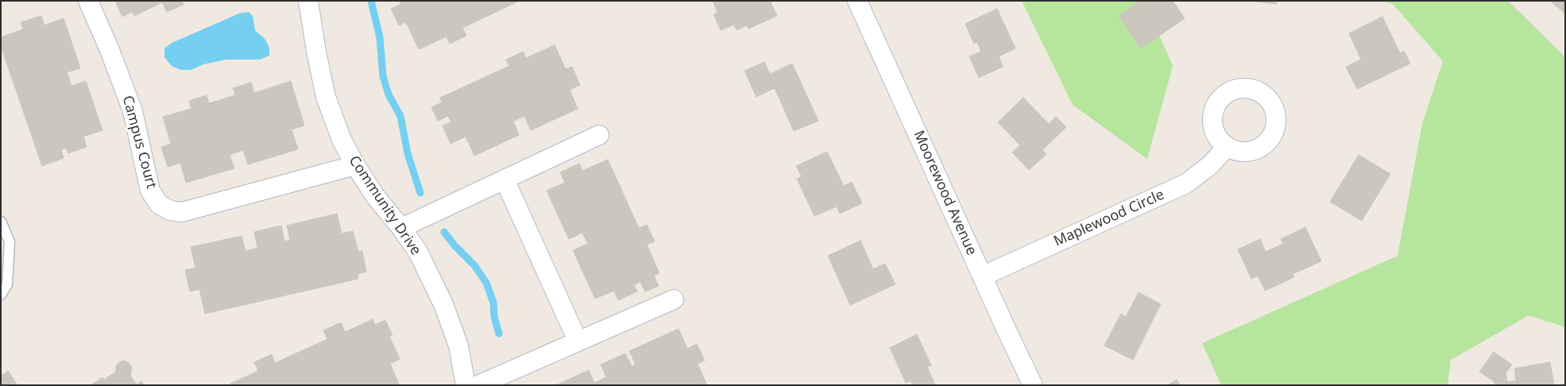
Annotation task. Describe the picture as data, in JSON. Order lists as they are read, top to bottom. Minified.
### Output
{"streets":{"street":["Campus Court","Moorewood Avenue","Community Drive","Maplewood Circle"]},"crossings":[["Campus Court","Community Drive"],["Moorewood Avenue","Maplewood Circle"]]}
